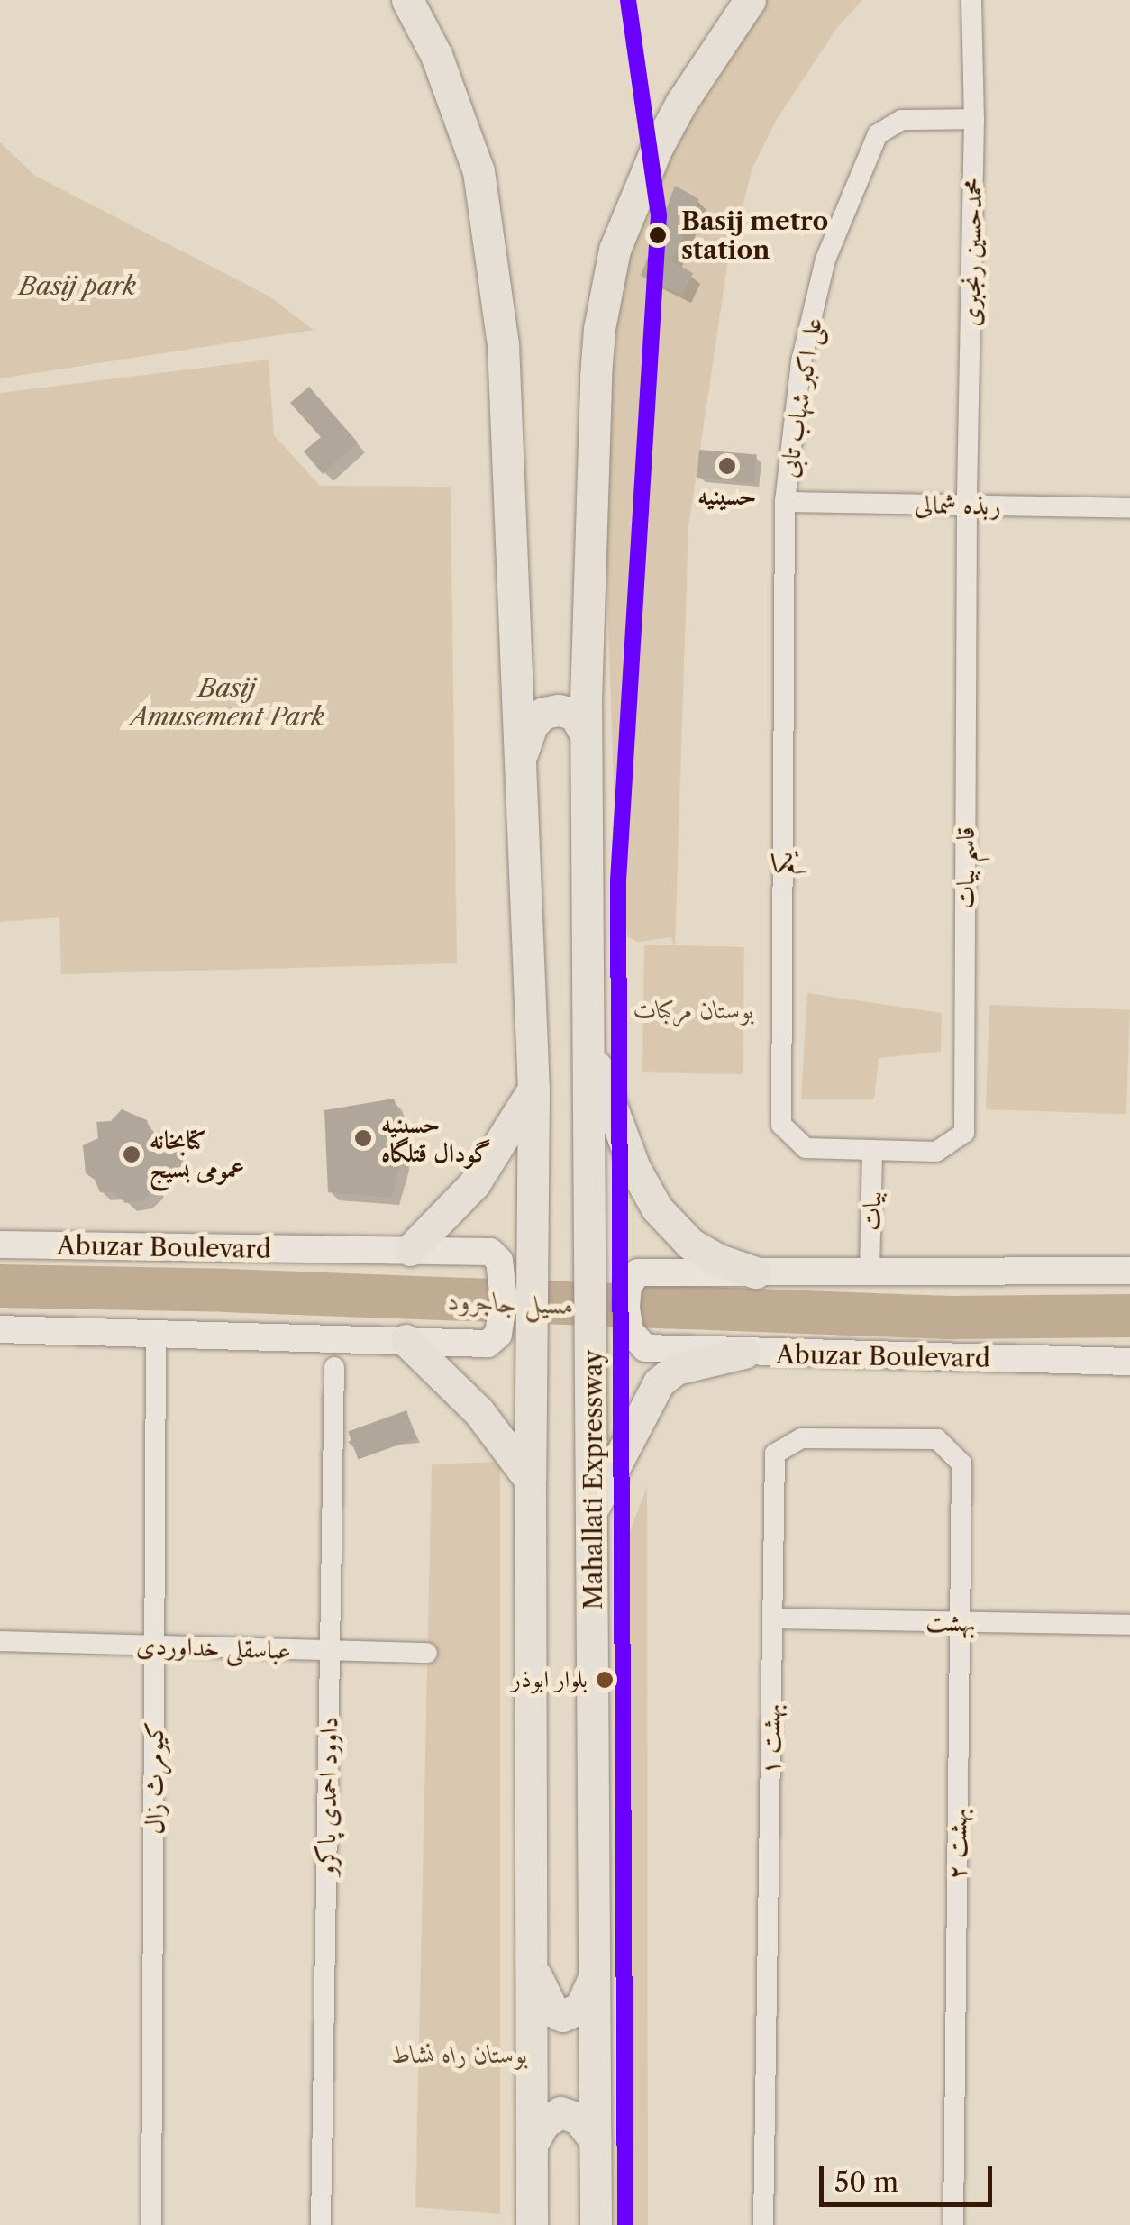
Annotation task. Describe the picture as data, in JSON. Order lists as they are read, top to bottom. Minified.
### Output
{"streets":{"highway":["Mahallati Expressway"],"main road":["Abuzar Boulevard"],"street":["محمدحسین رنجبری","علی اکبر شهاب تابی","ربذه شمالی","یکم","قاسم بیات","بیات","بهشت","عباسقلی خداوردی","بهشت ۱","کیومرث زال","داوود احمدی پاکرو","بهشت ۲"]},"crossings":[["محمدحسین رنجبری","علی اکبر شهاب تابی"],["محمدحسین رنجبری","ربذه شمالی"],["محمدحسین رنجبری","قاسم بیات"],["علی اکبر شهاب تابی","ربذه شمالی"],["علی اکبر شهاب تابی","یکم"],["ربذه شمالی","یکم"],["ربذه شمالی","قاسم بیات"],["یکم","قاسم بیات"],["یکم","بیات"],["قاسم بیات","بیات"],["بهشت","بهشت ۱"],["بهشت","بهشت ۲"],["عباسقلی خداوردی","کیومرث زال"],["عباسقلی خداوردی","داوود احمدی پاکرو"],["بهشت ۱","بهشت ۲"]],"water":["مسیل جاجرود"],"parks":["Basij park","Basij Amusement Park","بوستان مرکبات","بوستان راه نشاط"],"places":["Basij metro station","حسینیه","حسینیه گودال قتلگاه","کتابخانه عمومی بسیج","بلوار ابوذر"],"scale_bar":"50 m"}
